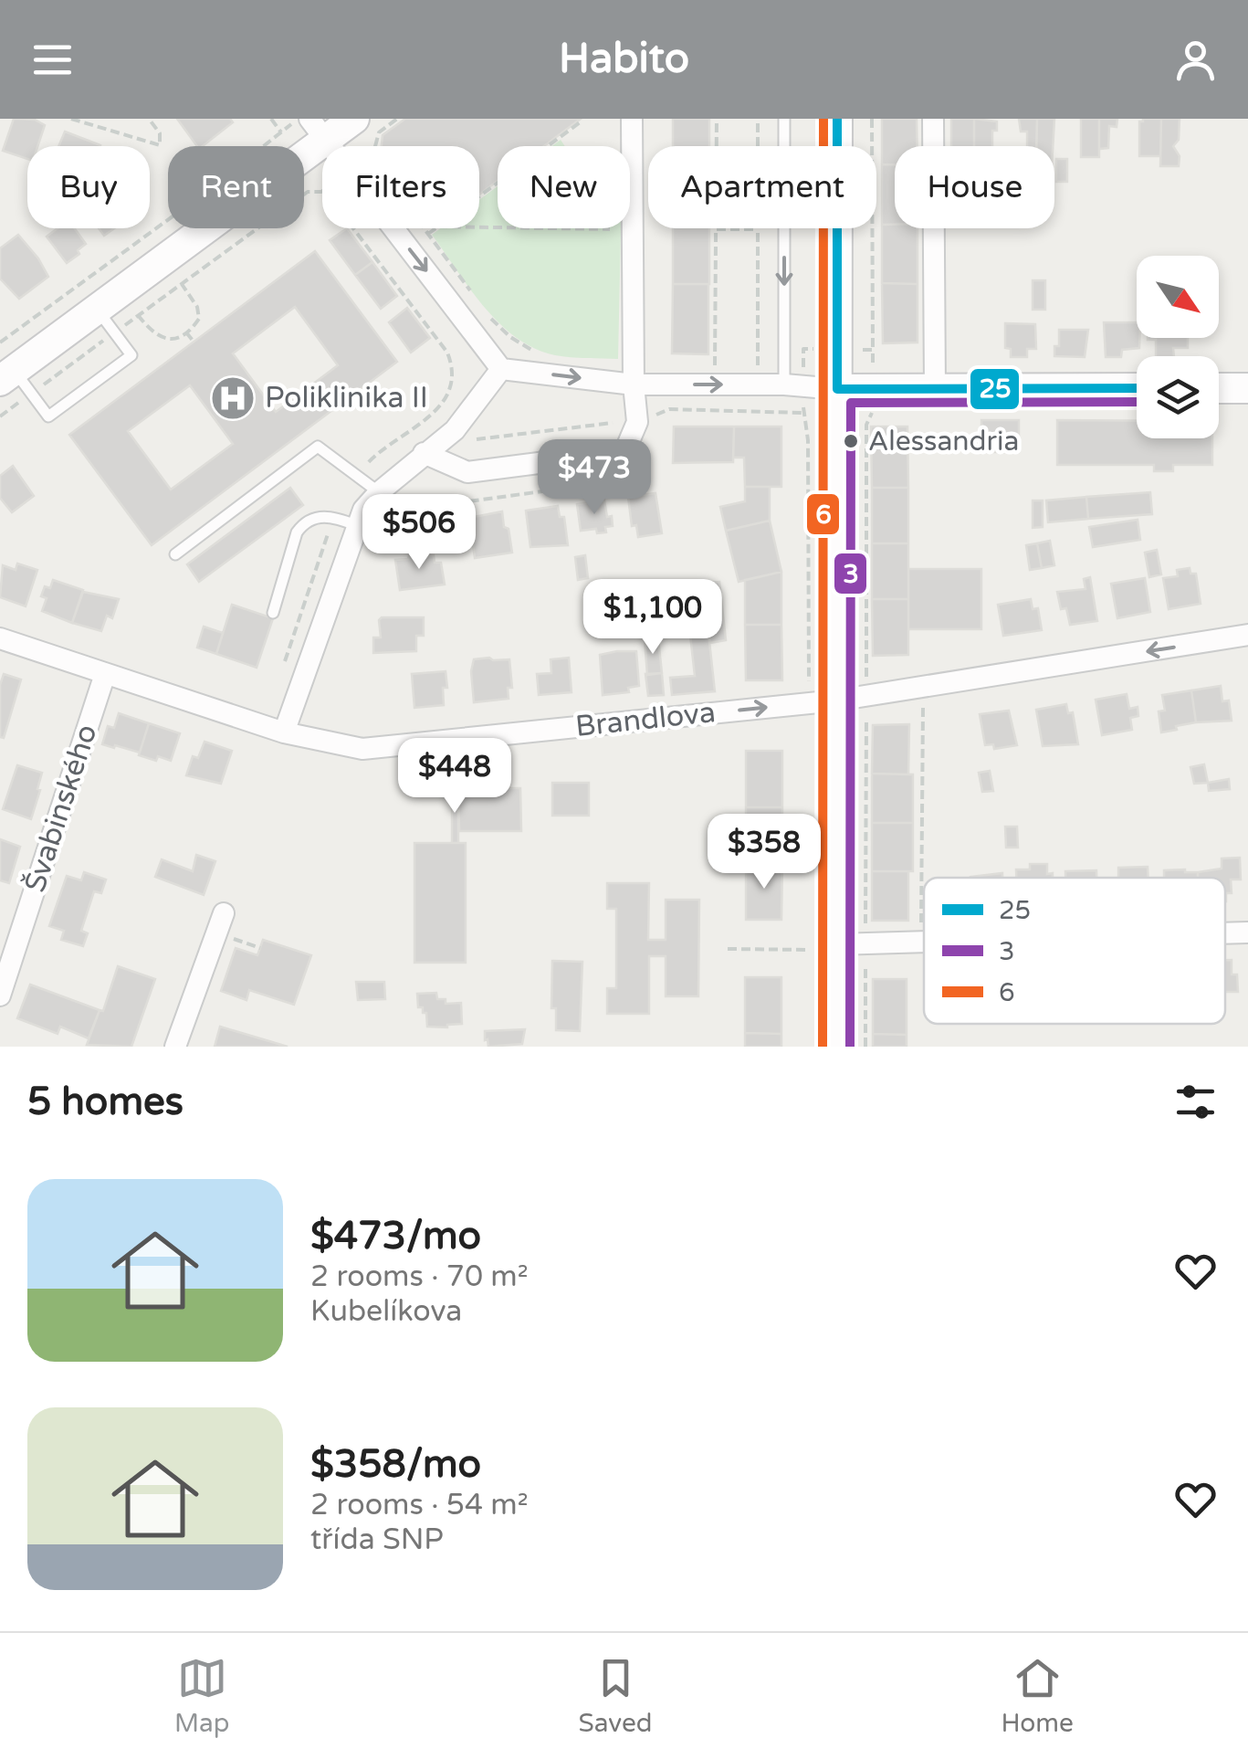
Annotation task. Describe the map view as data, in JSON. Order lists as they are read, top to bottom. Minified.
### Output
{"streets":{"street":["Brandlova","Švabinského"]},"crossings":[["Brandlova","Švabinského"]],"places":{"hospital":["Poliklinika II"],"other":["Alessandria"]},"lines":["transit line 25","transit line 6","transit line 3"],"legend":["25","3","6"],"north":"bottom right","page":{"header":"Habito","chip":["Buy","Rent","Filters","New","Apartment","House"],"price":["$473","$506","$1,100","$448","$358"],"heading":"5 homes","list":[{"name":"$473/mo","note":"2 rooms · 70 m² · Kubelíkova"},{"name":"$358/mo","note":"2 rooms · 54 m² · třída SNP"}],"tabs":["Map","Saved","Home"]}}
